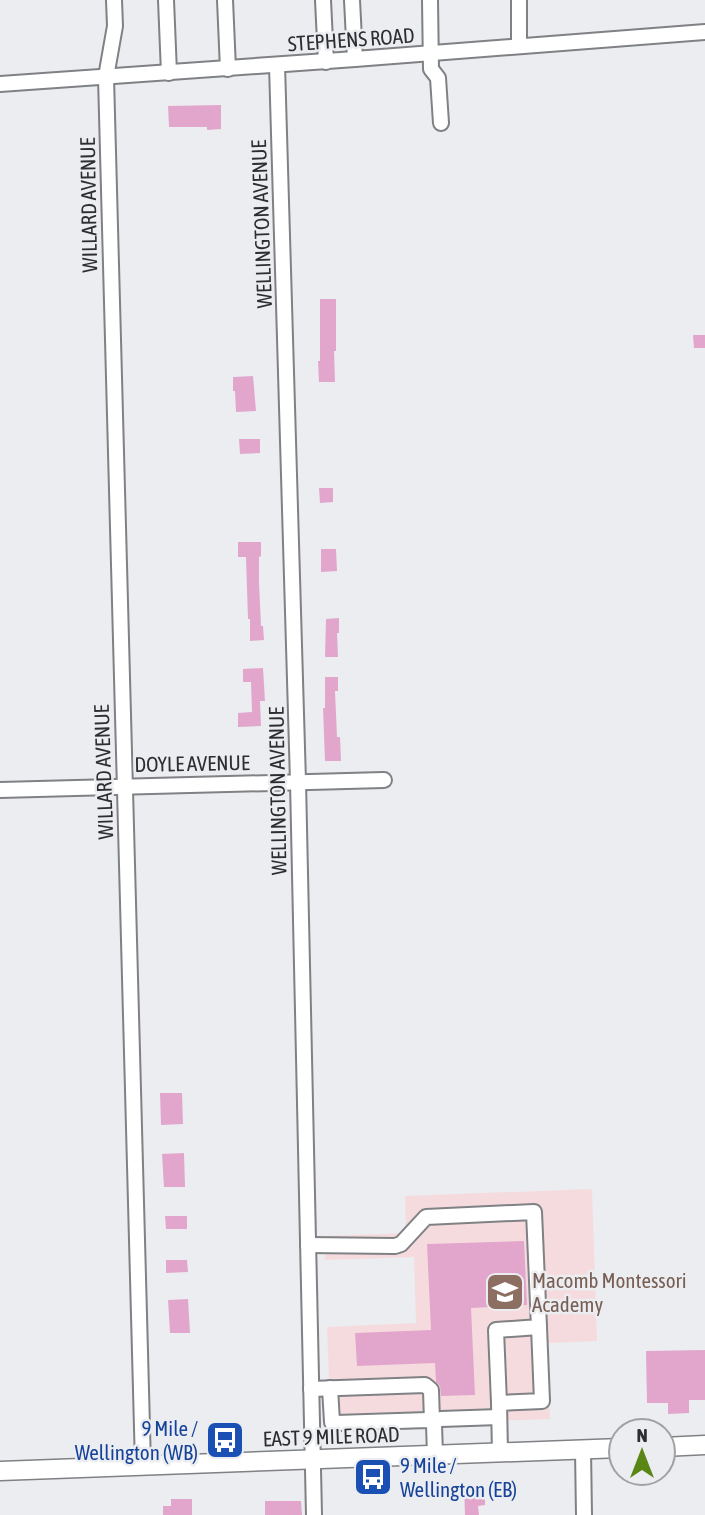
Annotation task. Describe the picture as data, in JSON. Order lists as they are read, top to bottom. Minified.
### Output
{"streets":{"main road":["EAST 9 MILE ROAD"],"street":["STEPHENS ROAD","WILLARD AVENUE","WELLINGTON AVENUE","DOYLE AVENUE"]},"crossings":[["STEPHENS ROAD","WILLARD AVENUE"],["STEPHENS ROAD","WELLINGTON AVENUE"],["WILLARD AVENUE","DOYLE AVENUE"],["WILLARD AVENUE","EAST 9 MILE ROAD"],["WELLINGTON AVENUE","DOYLE AVENUE"],["WELLINGTON AVENUE","EAST 9 MILE ROAD"]],"places":{"school or university":["Macomb Montessori Academy"],"bus stop":["9 Mile / Wellington (WB)","9 Mile / Wellington (EB)"]},"north":"top"}
